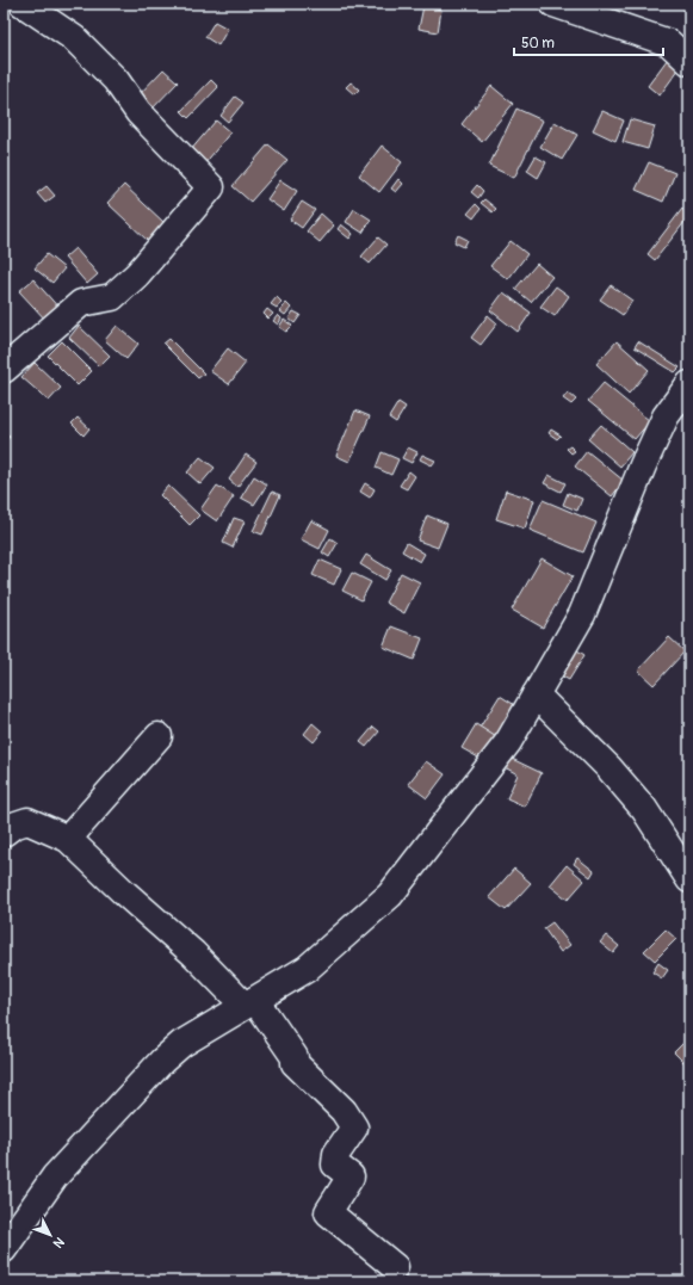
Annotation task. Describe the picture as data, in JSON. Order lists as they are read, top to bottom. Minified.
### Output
{"scale_bar":"50 m","north":"bottom right"}
